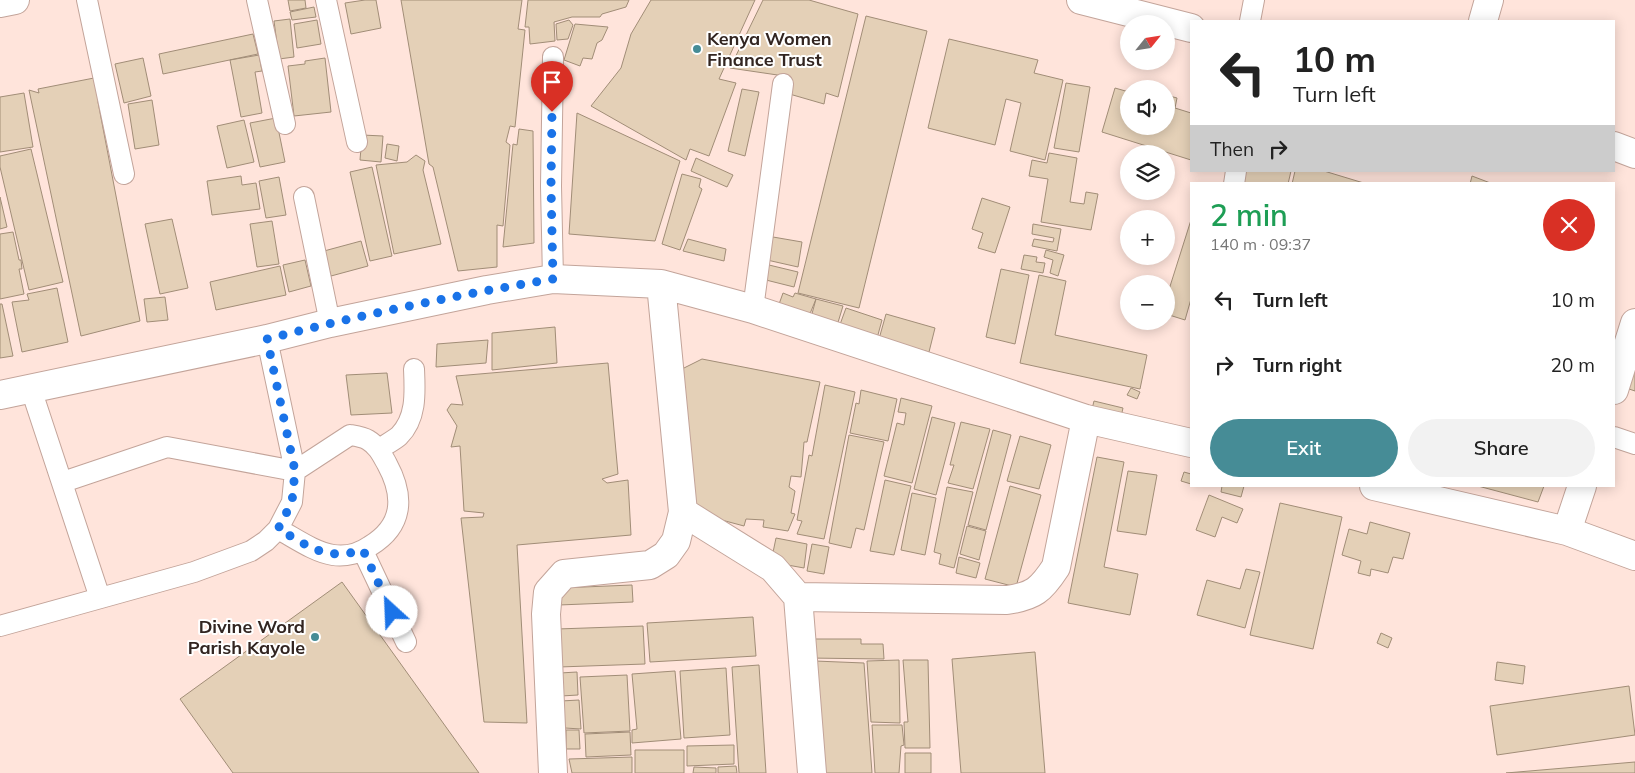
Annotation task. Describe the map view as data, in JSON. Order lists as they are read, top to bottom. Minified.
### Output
{"places":["Kenya Women Finance Trust","Divine Word Parish Kayole"],"north":"top right","page":{"map_buttons":["+","−"],"turn":["10 m","Turn left"],"then":"Then","heading":["2 min","140 m · 09:37"],"list":[{"name":"Turn left","value":"10 m"},{"name":"Turn right","value":"20 m"}],"buttons":["Exit","Share"]}}
